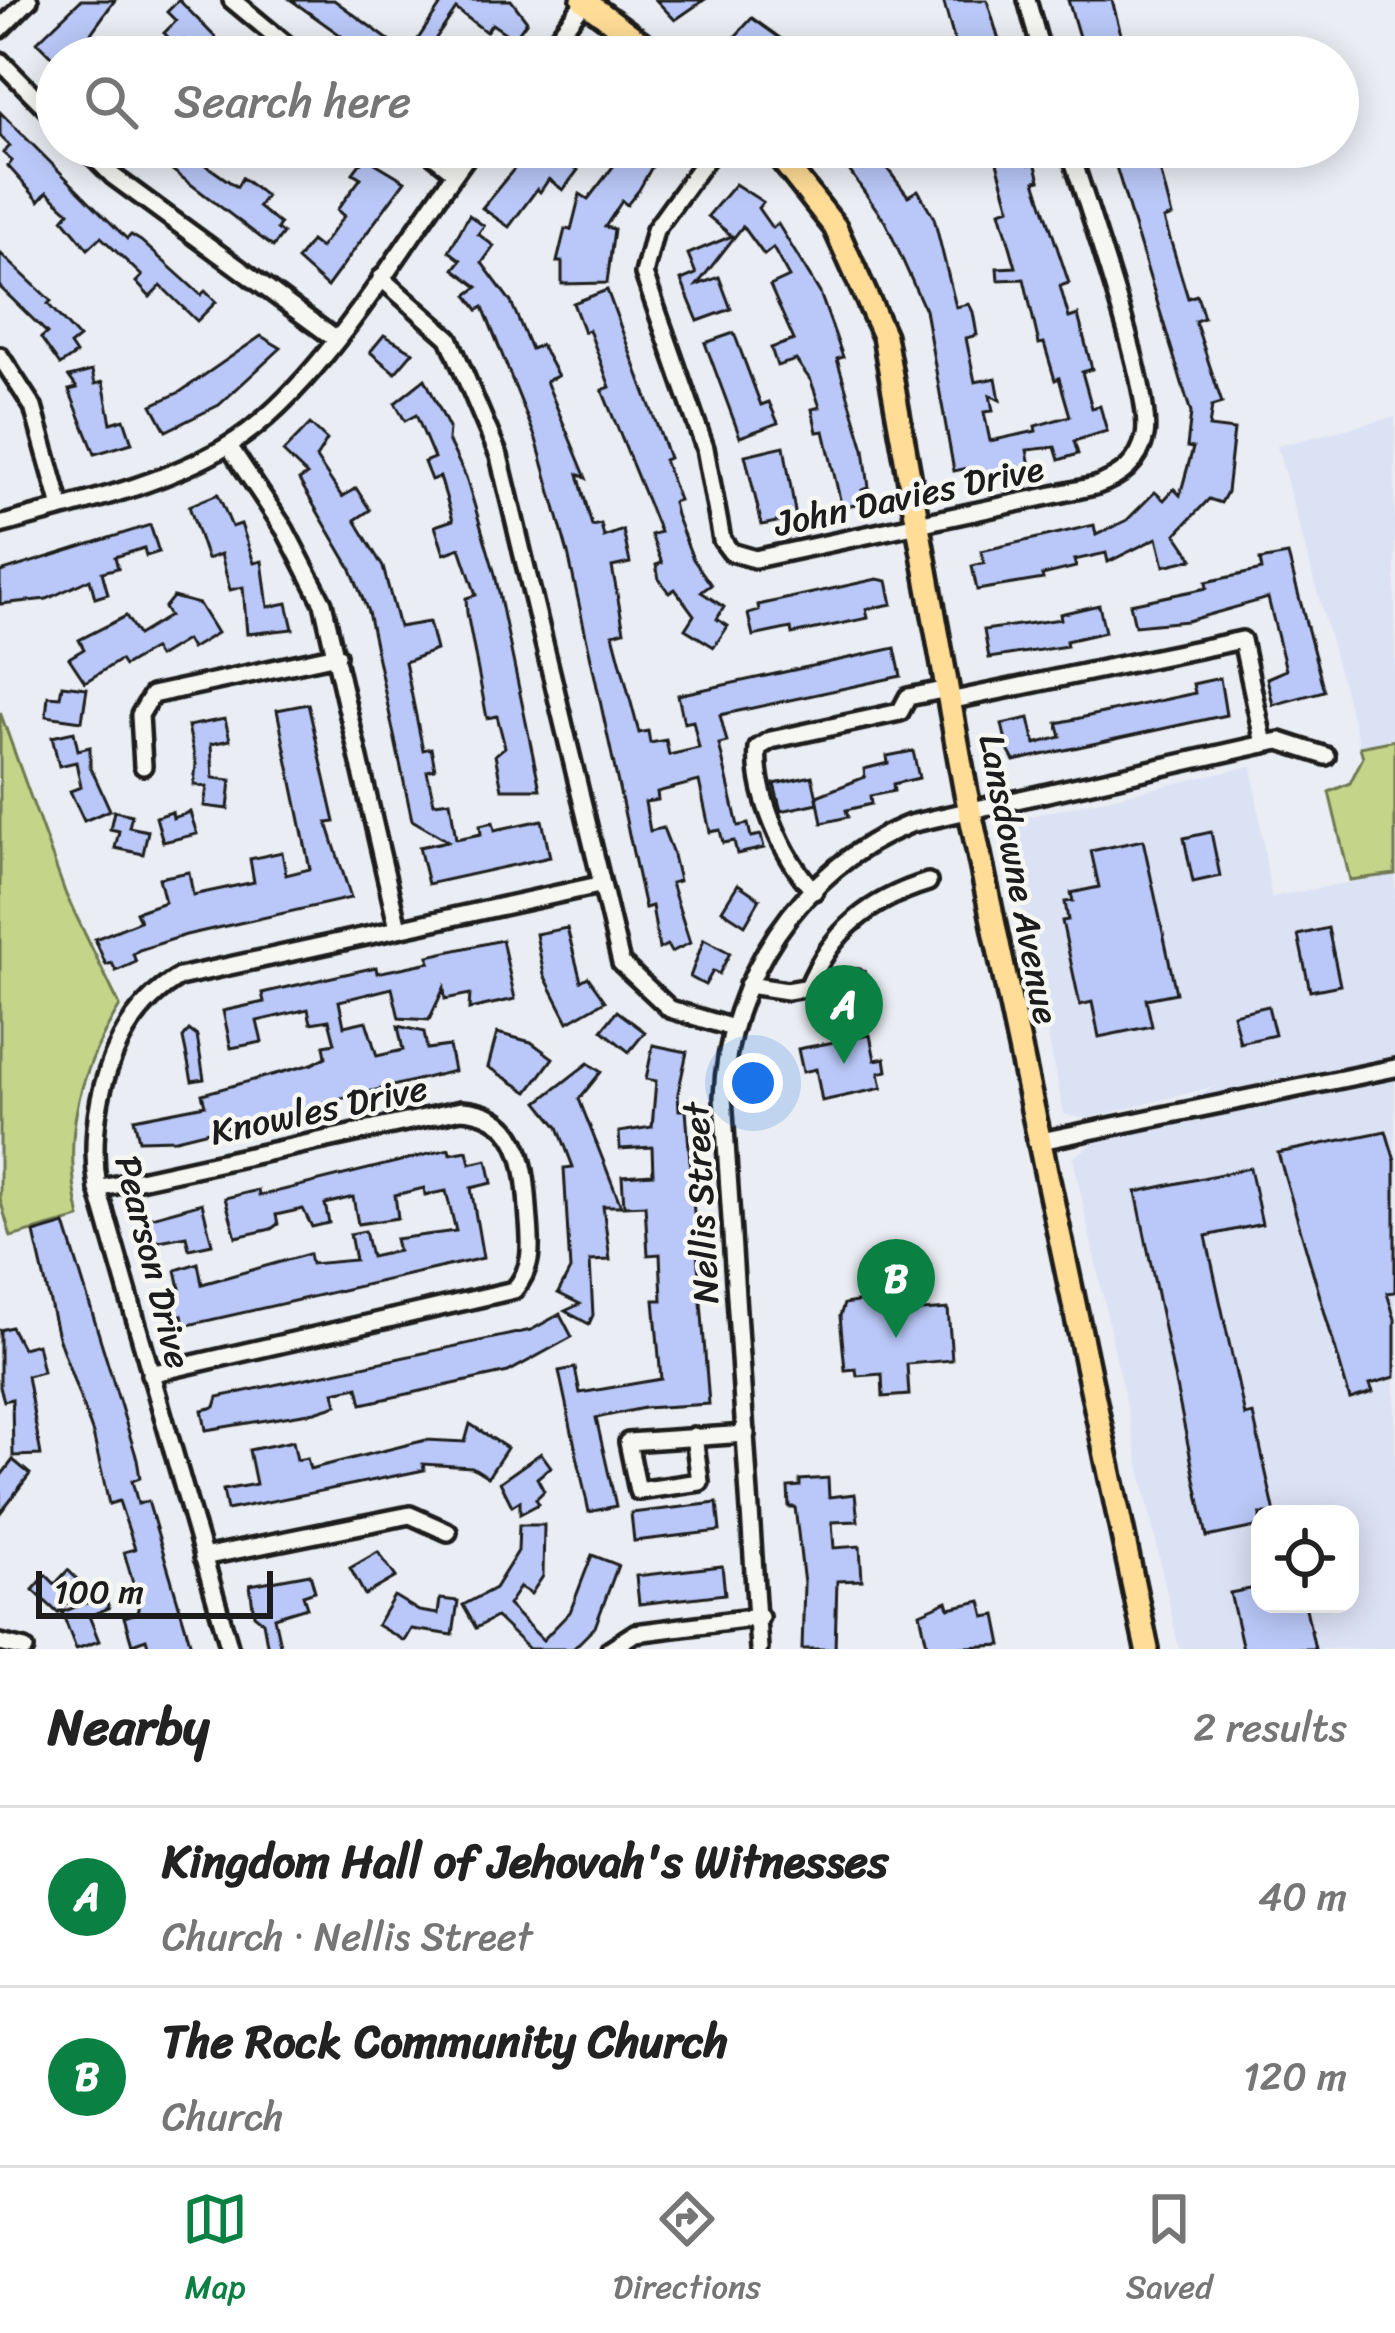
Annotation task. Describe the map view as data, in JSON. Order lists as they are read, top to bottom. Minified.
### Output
{"streets":{"main road":["Lansdowne Avenue"],"street":["John Davies Drive","Knowles Drive","Nellis Street","Pearson Drive"]},"crossings":[["John Davies Drive","Lansdowne Avenue"],["Lansdowne Avenue","Nellis Street"],["Knowles Drive","Pearson Drive"]],"scale_bar":"100 m","page":{"search":"Search here","pins":["A","B"],"scale":"100 m","heading":["Nearby","2 results"],"list":[{"mark":"A","name":"Kingdom Hall of Jehovah's Witnesses","note":"Church · Nellis Street","value":"40 m"},{"mark":"B","name":"The Rock Community Church","note":"Church","value":"120 m"}],"nav":["Map","Directions","Saved"]}}
